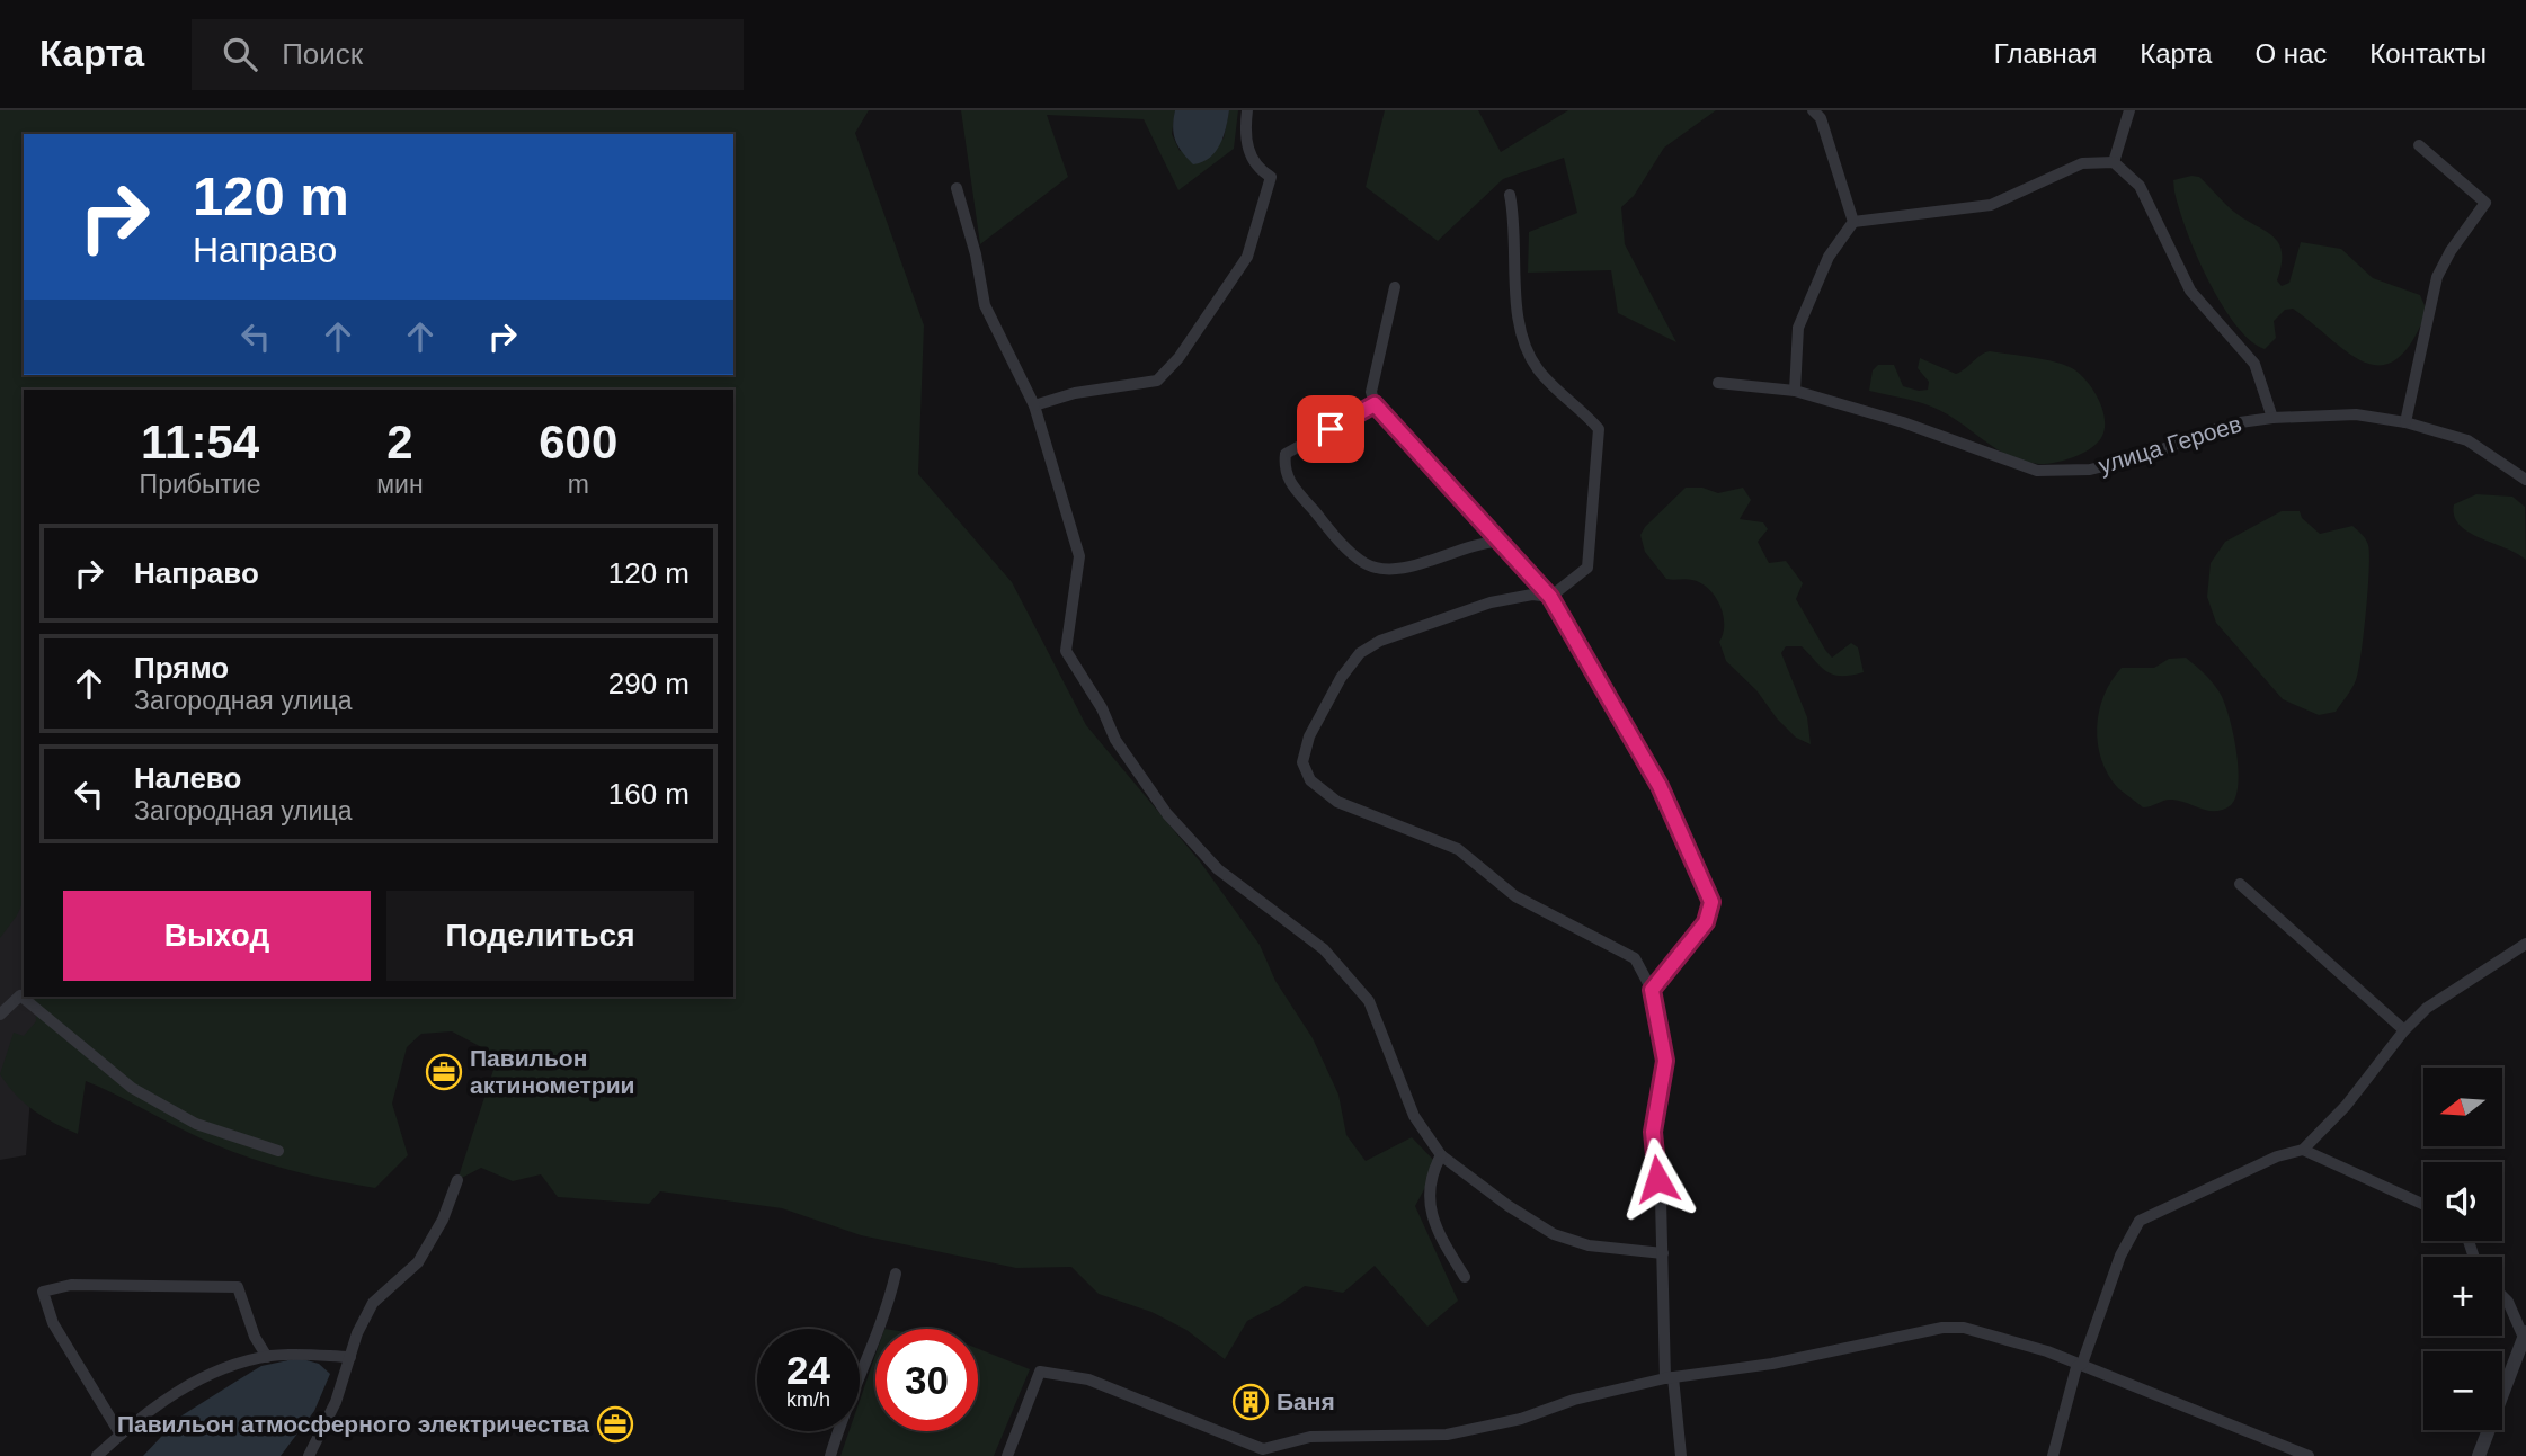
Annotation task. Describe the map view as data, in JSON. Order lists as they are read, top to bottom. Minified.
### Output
{"streets":{"street":["улица Героев"]},"places":{"office":["Павильон актинометрии","Павильон атмосферного электричества"],"building":["Баня"]},"north":"left","page":{"header":"Карта","search":"Поиск","nav":["Главная","Карта","О нас","Контакты"],"turn":["120 m","Направо"],"eta":["11:54","Прибытие","2","мин","600","m"],"list":[{"name":"Направо","value":"120 m"},{"name":"Прямо","note":"Загородная улица","value":"290 m"},{"name":"Налево","note":"Загородная улица","value":"160 m"}],"buttons":["Выход","Поделиться"],"map_buttons":["+","−"],"speed":"24 km/h","limit":"30"}}
